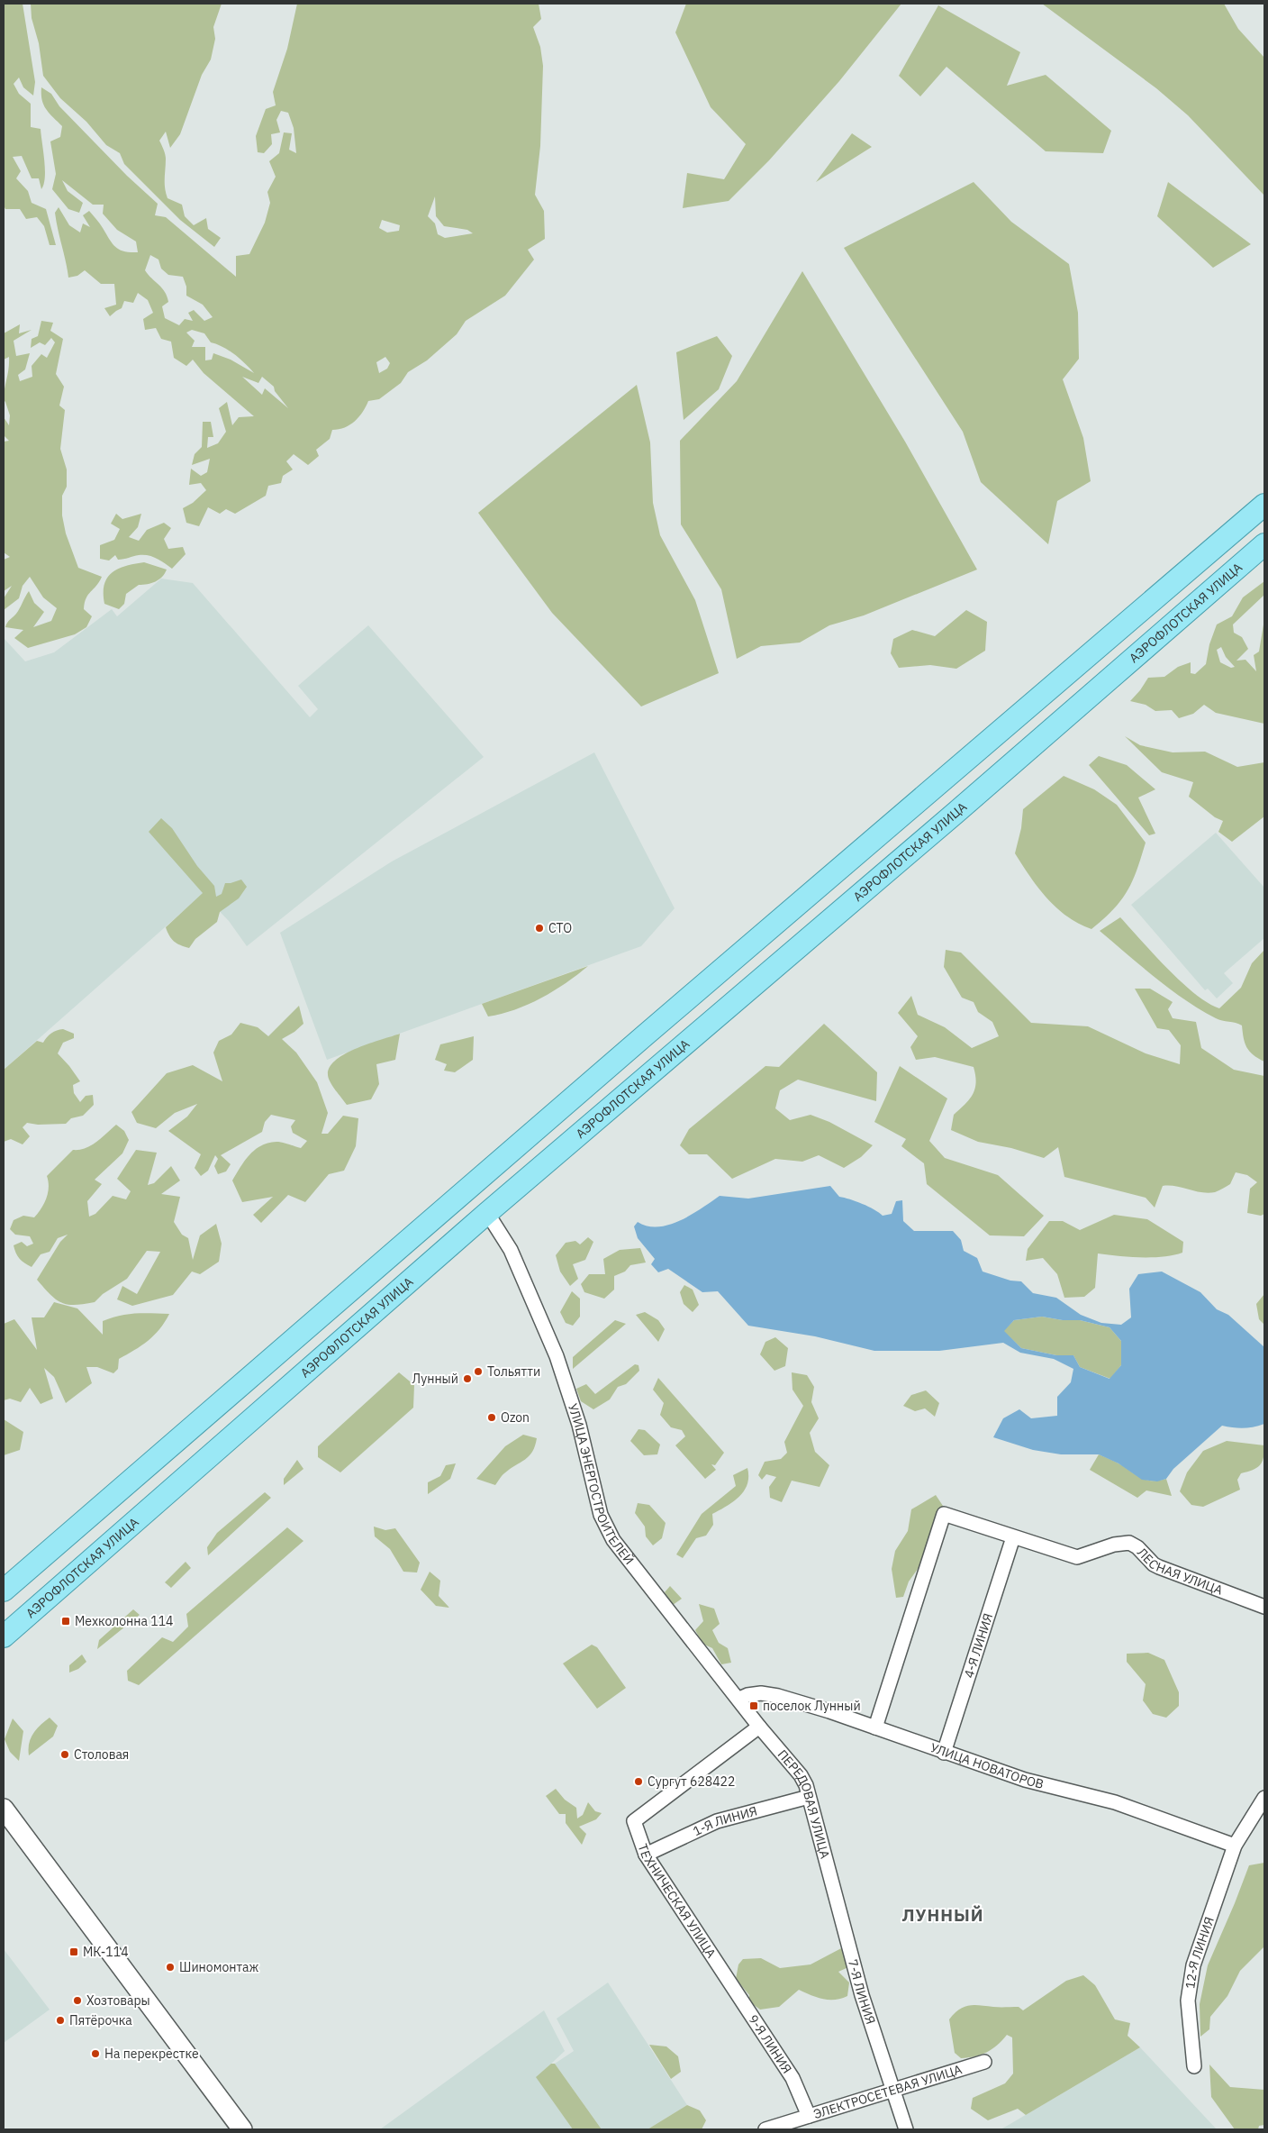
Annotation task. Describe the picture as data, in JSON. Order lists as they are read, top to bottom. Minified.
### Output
{"streets":{"main road":["АЭРОФЛОТСКАЯ УЛИЦА"],"street":["УЛИЦА ЭНЕРГОСТРОИТЕЛЕЙ","ЛЕСНАЯ УЛИЦА","4-Я ЛИНИЯ","УЛИЦА НОВАТОРОВ","ПЕРЕДОВАЯ УЛИЦА","1-Я ЛИНИЯ","ТЕХНИЧЕСКАЯ УЛИЦА","12-Я ЛИНИЯ","7-Я ЛИНИЯ","9-Я ЛИНИЯ","ЭЛЕКТРОСЕТЕВАЯ УЛИЦА"]},"crossings":[["АЭРОФЛОТСКАЯ УЛИЦА","УЛИЦА ЭНЕРГОСТРОИТЕЛЕЙ"],["УЛИЦА ЭНЕРГОСТРОИТЕЛЕЙ","УЛИЦА НОВАТОРОВ"],["УЛИЦА ЭНЕРГОСТРОИТЕЛЕЙ","ПЕРЕДОВАЯ УЛИЦА"],["УЛИЦА ЭНЕРГОСТРОИТЕЛЕЙ","ТЕХНИЧЕСКАЯ УЛИЦА"],["ЛЕСНАЯ УЛИЦА","4-Я ЛИНИЯ"],["ЛЕСНАЯ УЛИЦА","УЛИЦА НОВАТОРОВ"],["4-Я ЛИНИЯ","УЛИЦА НОВАТОРОВ"],["УЛИЦА НОВАТОРОВ","12-Я ЛИНИЯ"],["ПЕРЕДОВАЯ УЛИЦА","1-Я ЛИНИЯ"],["ПЕРЕДОВАЯ УЛИЦА","ТЕХНИЧЕСКАЯ УЛИЦА"],["ПЕРЕДОВАЯ УЛИЦА","7-Я ЛИНИЯ"],["1-Я ЛИНИЯ","ТЕХНИЧЕСКАЯ УЛИЦА"],["ТЕХНИЧЕСКАЯ УЛИЦА","9-Я ЛИНИЯ"],["7-Я ЛИНИЯ","ЭЛЕКТРОСЕТЕВАЯ УЛИЦА"],["9-Я ЛИНИЯ","ЭЛЕКТРОСЕТЕВАЯ УЛИЦА"]],"districts":["ЛУННЫЙ"],"places":{"other":["СТО","Тольятти","Лунный","Ozon","Столовая","Сургут 628422","Шиномонтаж","Хозтовары","Пятёрочка","На перекрестке"],"transit":["Мехколонна 114","поселок Лунный","МК-114"]}}
